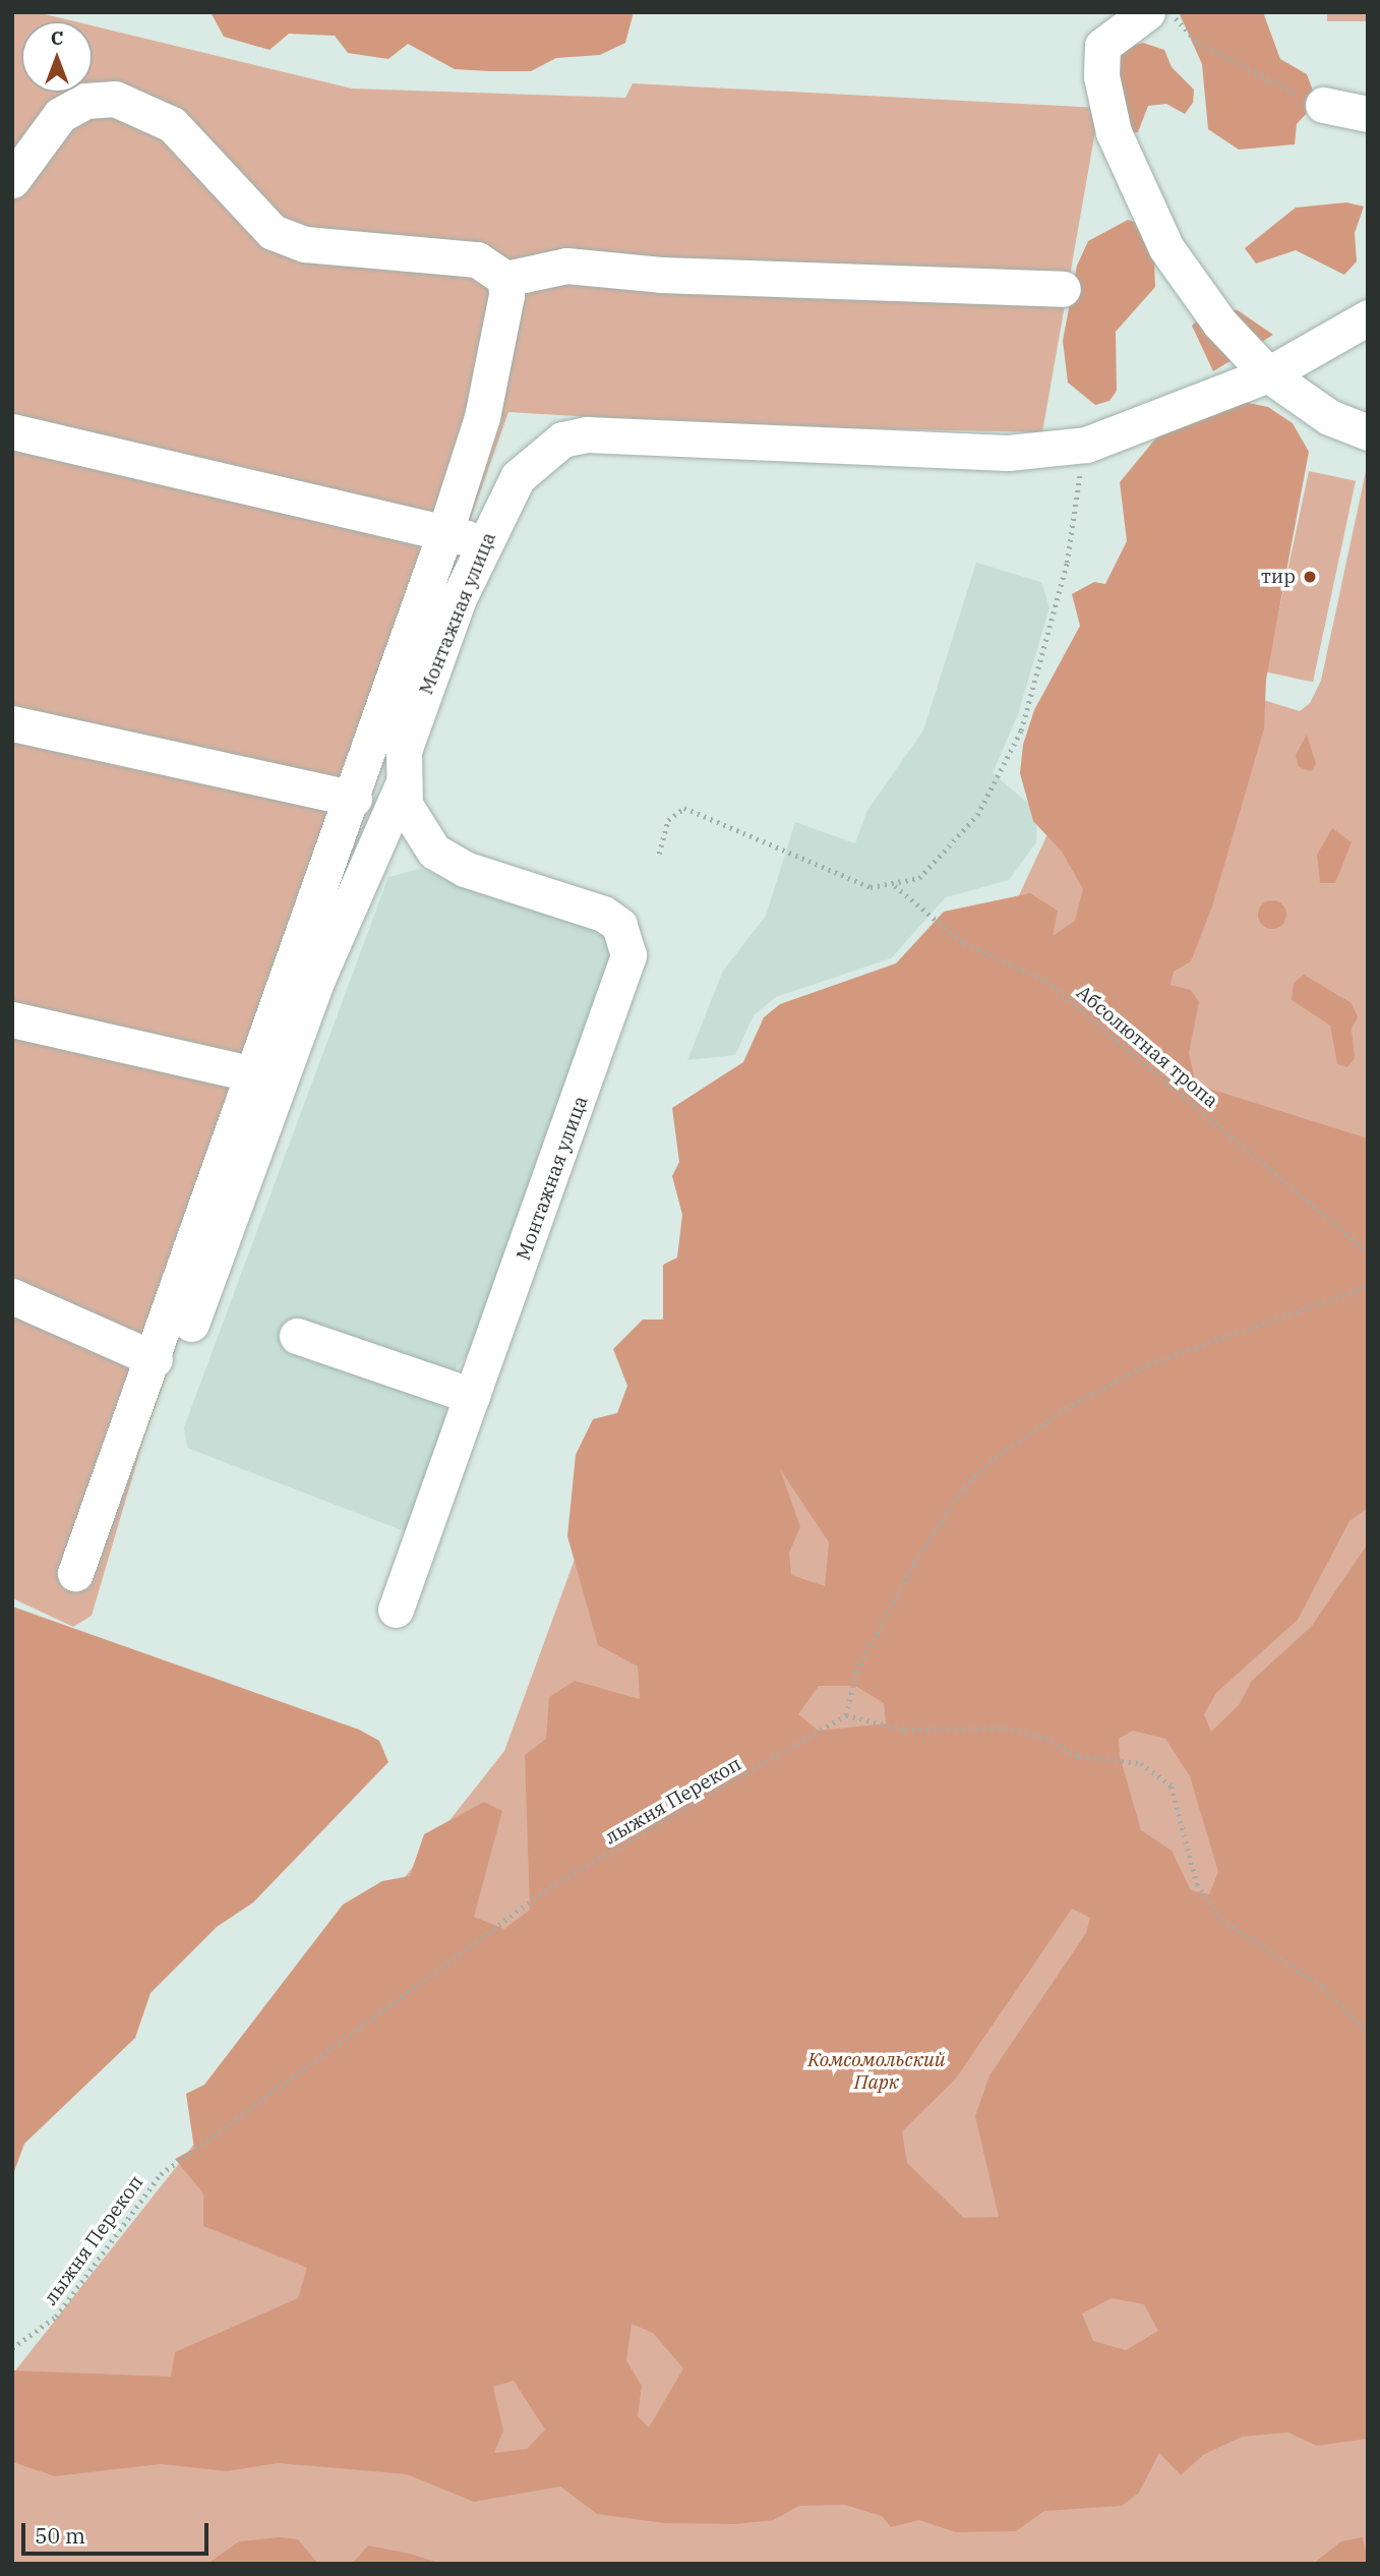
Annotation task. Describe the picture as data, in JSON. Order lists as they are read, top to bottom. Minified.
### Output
{"streets":{"street":["Монтажная улица"],"path":["Абсолютная тропа","лыжня Перекоп"]},"parks":["Комсомольский Парк"],"places":["тир"],"scale_bar":"50 m","north":"top"}
